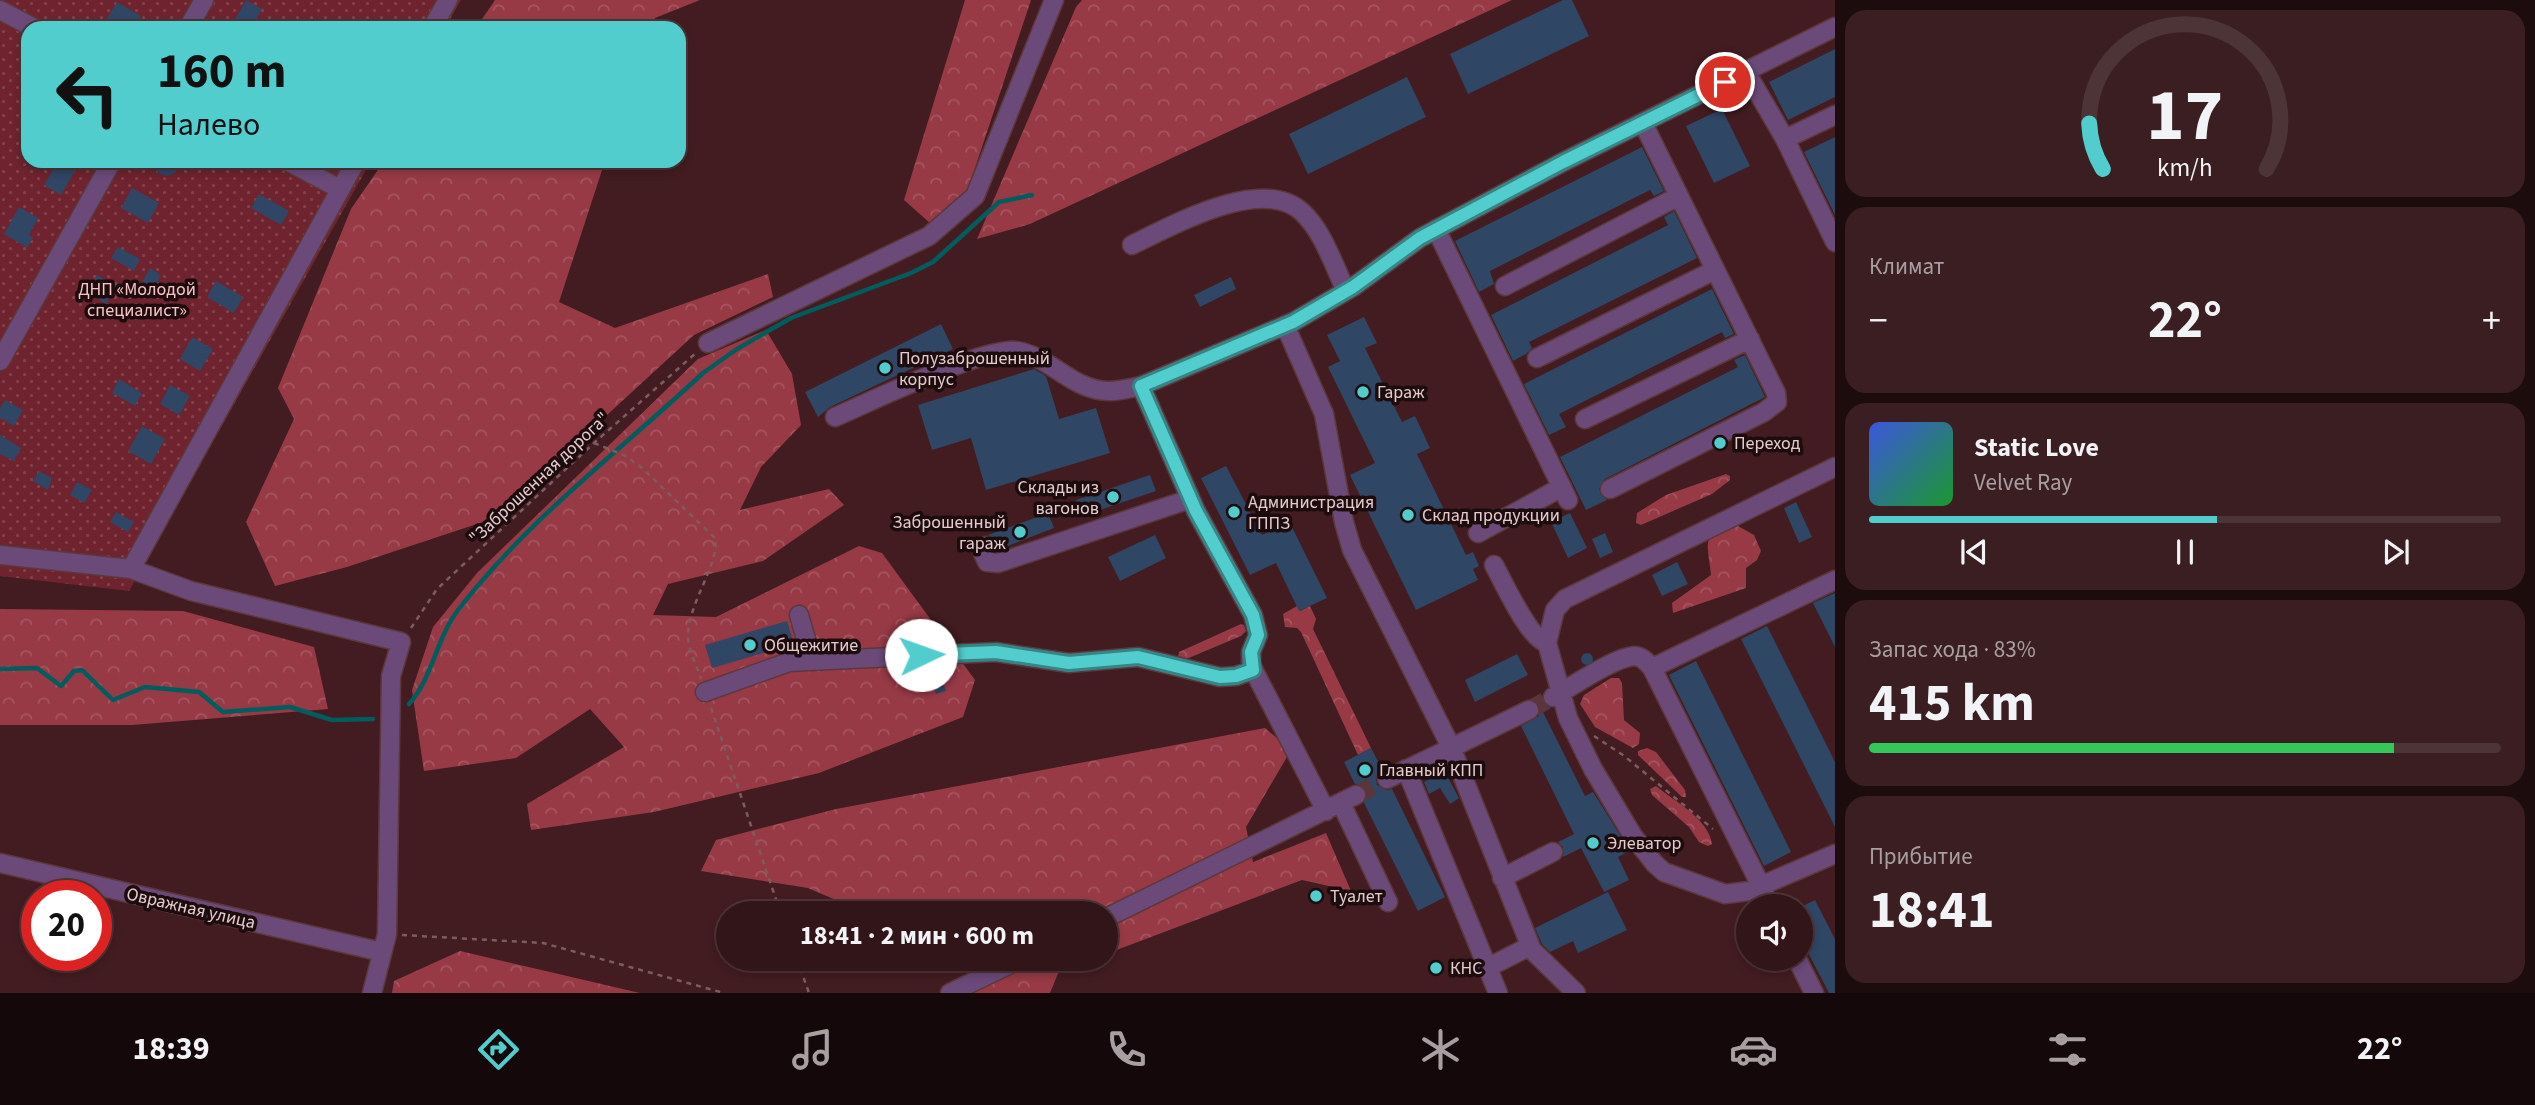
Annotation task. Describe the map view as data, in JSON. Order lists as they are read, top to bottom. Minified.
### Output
{"streets":{"street":["Овражная улица"],"path":["\"Заброшенная дорога\""]},"parks":["ДНП «Молодой специалист»"],"places":["Полузаброшенный корпус","Гараж","Переход","Склады из вагонов","Администрация ГППЗ","Склад продукции","Заброшенный гараж","Общежитие","Главный КПП","Элеватор","Туалет","КНС"],"page":{"turn":["160 m","Налево"],"tile":["Климат",["Запас хода · 83%","415 km"],["Прибытие","18:41"]],"heat":["−","22°","+"],"song":["Static Love","Velvet Ray"],"limit":"20","trip":"18:41 · 2 мин · 600 m","tabs":["18:39","22°"],"gauge":["17","km/h"]}}
